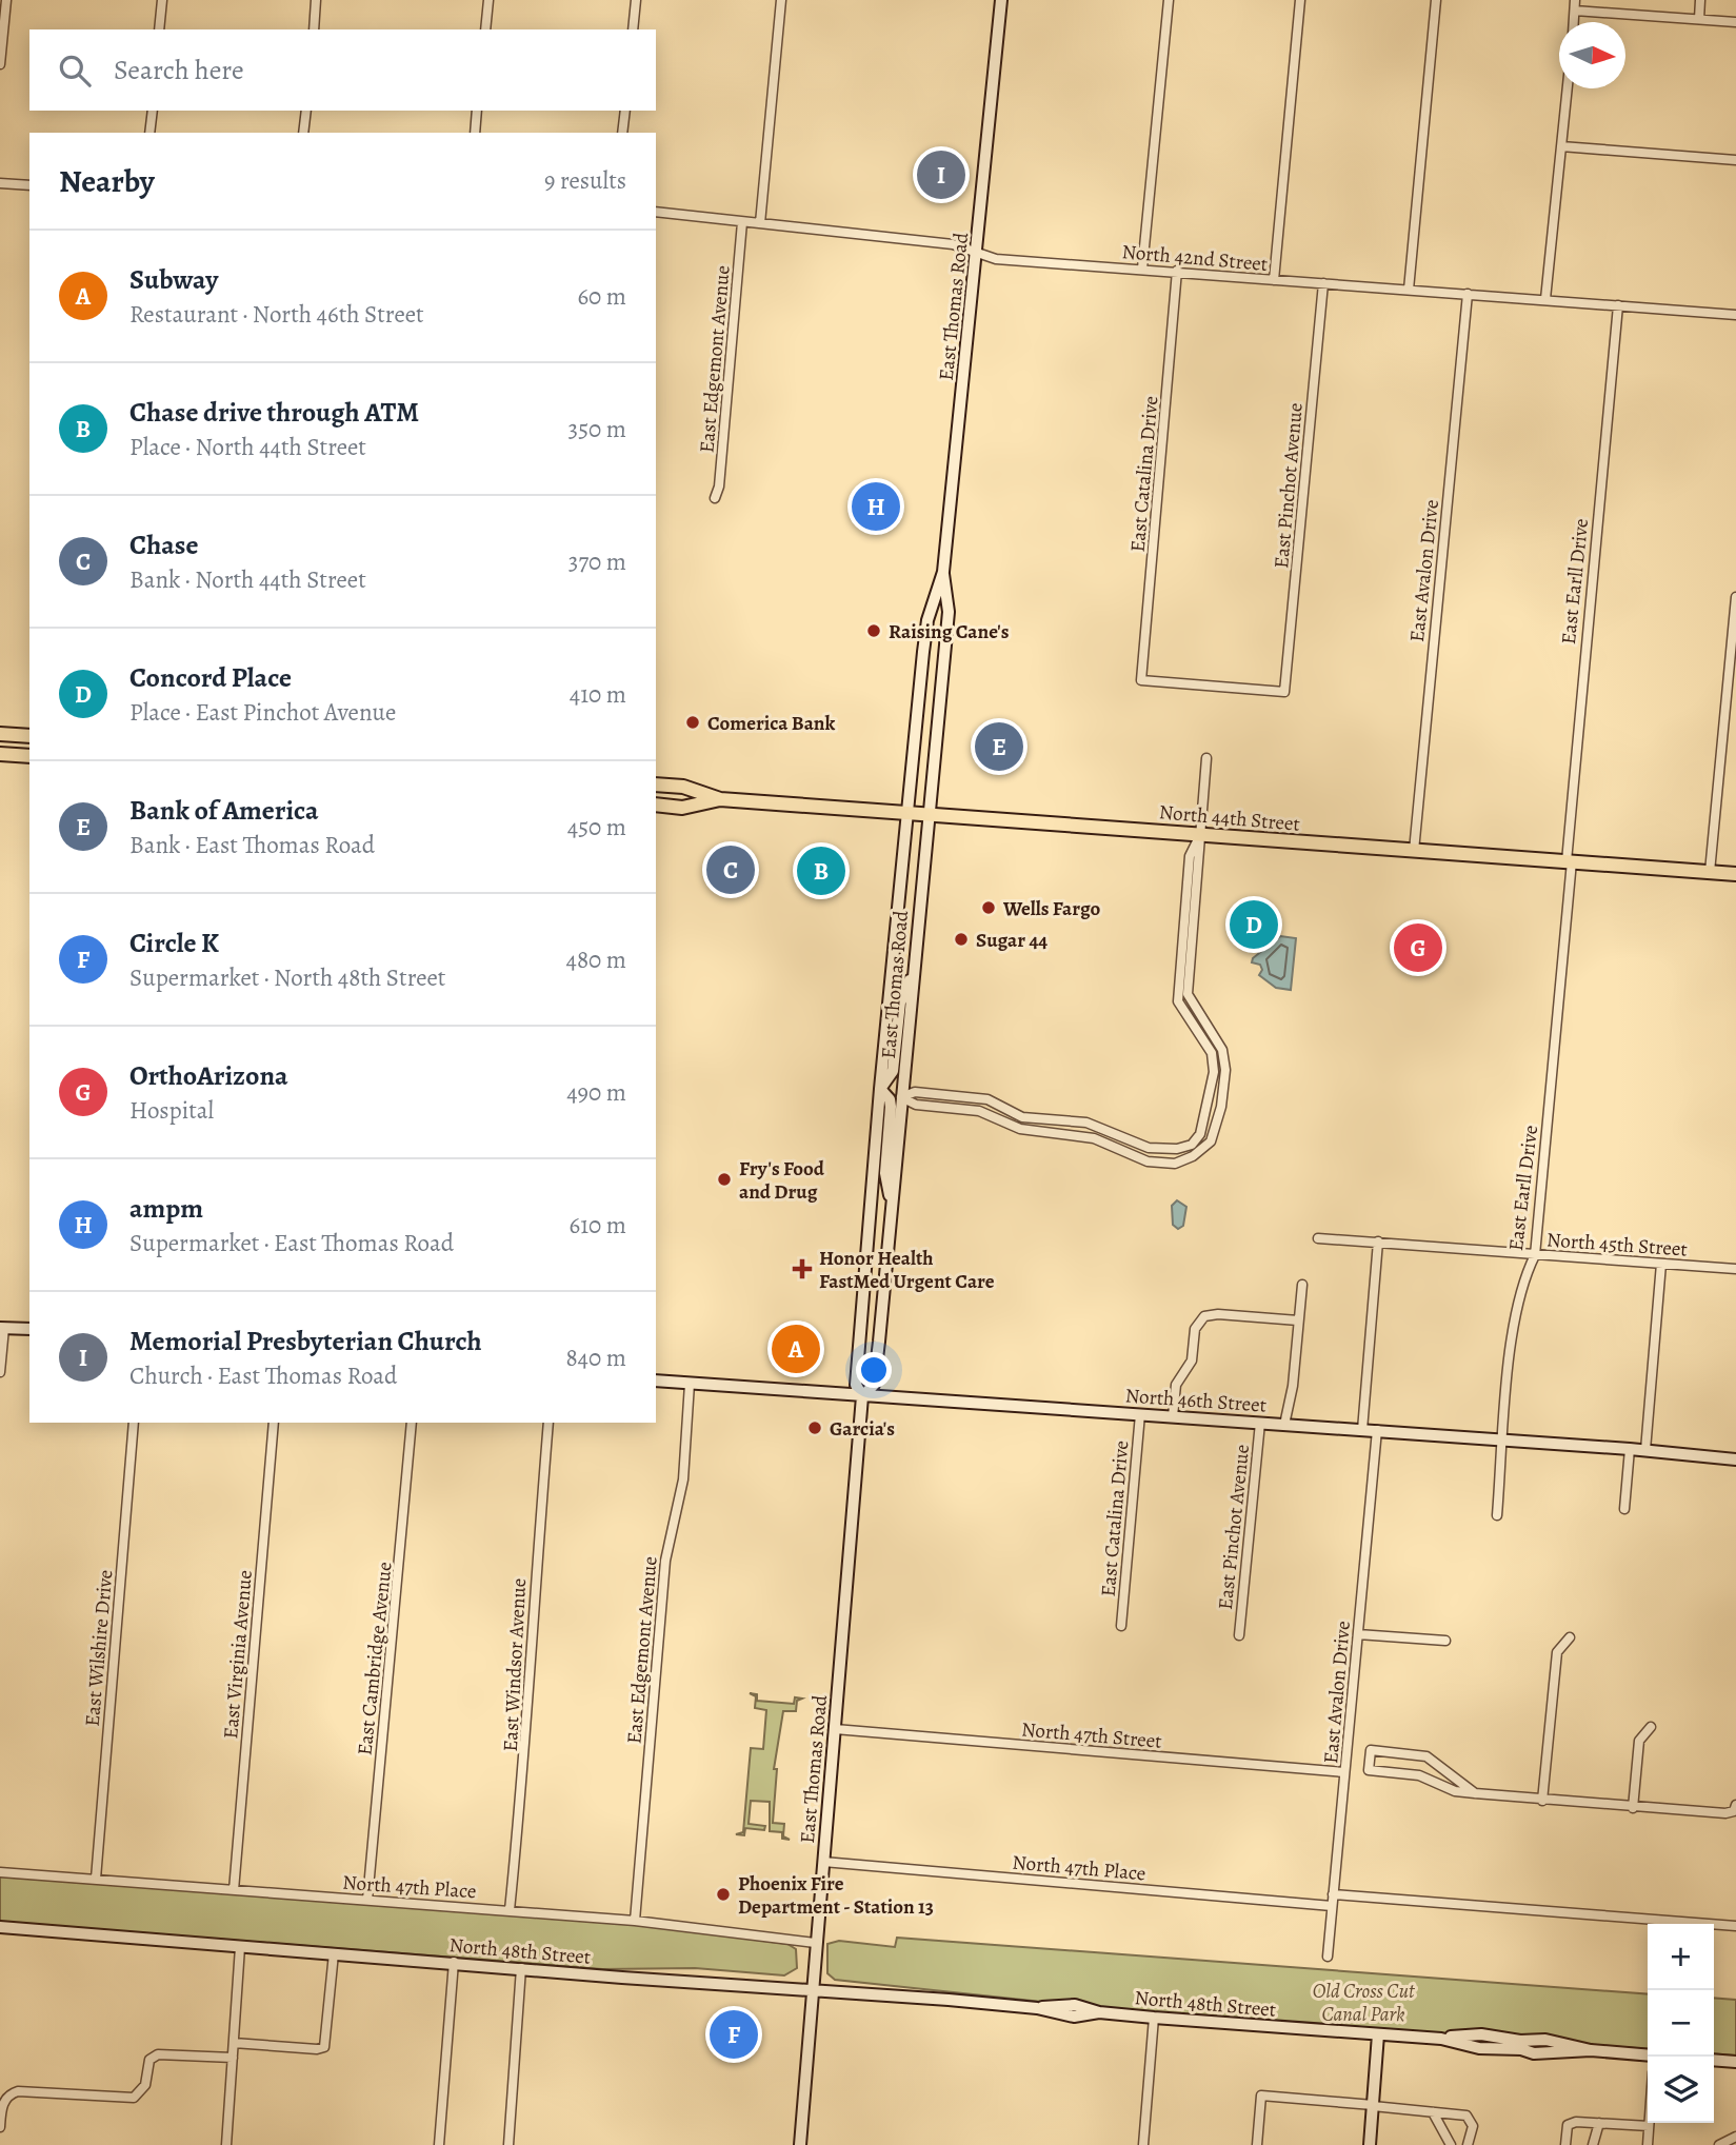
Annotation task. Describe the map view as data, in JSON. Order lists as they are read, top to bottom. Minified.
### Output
{"streets":{"main road":["East Thomas Road","North 44th Street","North 46th Street","North 48th Street"],"street":["North 42nd Street","East Edgemont Avenue","East Catalina Drive","East Pinchot Avenue","East Avalon Drive","East Earll Drive","North 45th Street","East Wilshire Drive","East Virginia Avenue","East Cambridge Avenue","East Windsor Avenue","North 47th Street","North 47th Place"]},"crossings":[["North 42nd Street","East Thomas Road"],["North 42nd Street","East Edgemont Avenue"],["North 42nd Street","East Catalina Drive"],["North 42nd Street","East Pinchot Avenue"],["North 42nd Street","East Avalon Drive"],["North 42nd Street","East Earll Drive"],["East Thomas Road","North 44th Street"],["East Thomas Road","North 46th Street"],["East Thomas Road","North 47th Street"],["East Thomas Road","North 47th Place"],["East Thomas Road","North 48th Street"],["East Edgemont Avenue","North 46th Street"],["East Edgemont Avenue","North 47th Place"],["East Catalina Drive","East Pinchot Avenue"],["East Catalina Drive","North 46th Street"],["East Pinchot Avenue","North 46th Street"],["East Avalon Drive","North 44th Street"],["East Avalon Drive","North 46th Street"],["East Avalon Drive","North 47th Street"],["East Avalon Drive","North 47th Place"],["East Earll Drive","North 44th Street"],["East Earll Drive","North 45th Street"],["East Earll Drive","North 46th Street"],["East Wilshire Drive","North 47th Place"],["East Virginia Avenue","North 47th Place"],["East Cambridge Avenue","North 47th Place"],["East Windsor Avenue","North 47th Place"]],"parks":["Old Cross Cut Canal Park"],"places":{"other":["Raising Cane's","Comerica Bank","Wells Fargo","Sugar 44","Fry's Food and Drug","Garcia's","Phoenix Fire Department - Station 13"],"health":["Honor Health FastMed Urgent Care"]},"north":"right","page":{"search":"Search here","heading":["Nearby","9 results"],"pins":["I","H","E","C","B","D","G","A","F"],"list":[{"mark":"A","name":"Subway","note":"Restaurant · North 46th Street","value":"60 m"},{"mark":"B","name":"Chase drive through ATM","note":"Place · North 44th Street","value":"350 m"},{"mark":"C","name":"Chase","note":"Bank · North 44th Street","value":"370 m"},{"mark":"D","name":"Concord Place","note":"Place · East Pinchot Avenue","value":"410 m"},{"mark":"E","name":"Bank of America","note":"Bank · East Thomas Road","value":"450 m"},{"mark":"F","name":"Circle K","note":"Supermarket · North 48th Street","value":"480 m"},{"mark":"G","name":"OrthoArizona","note":"Hospital","value":"490 m"},{"mark":"H","name":"ampm","note":"Supermarket · East Thomas Road","value":"610 m"},{"mark":"I","name":"Memorial Presbyterian Church","note":"Church · East Thomas Road","value":"840 m"}],"map_buttons":["+","−"]}}
